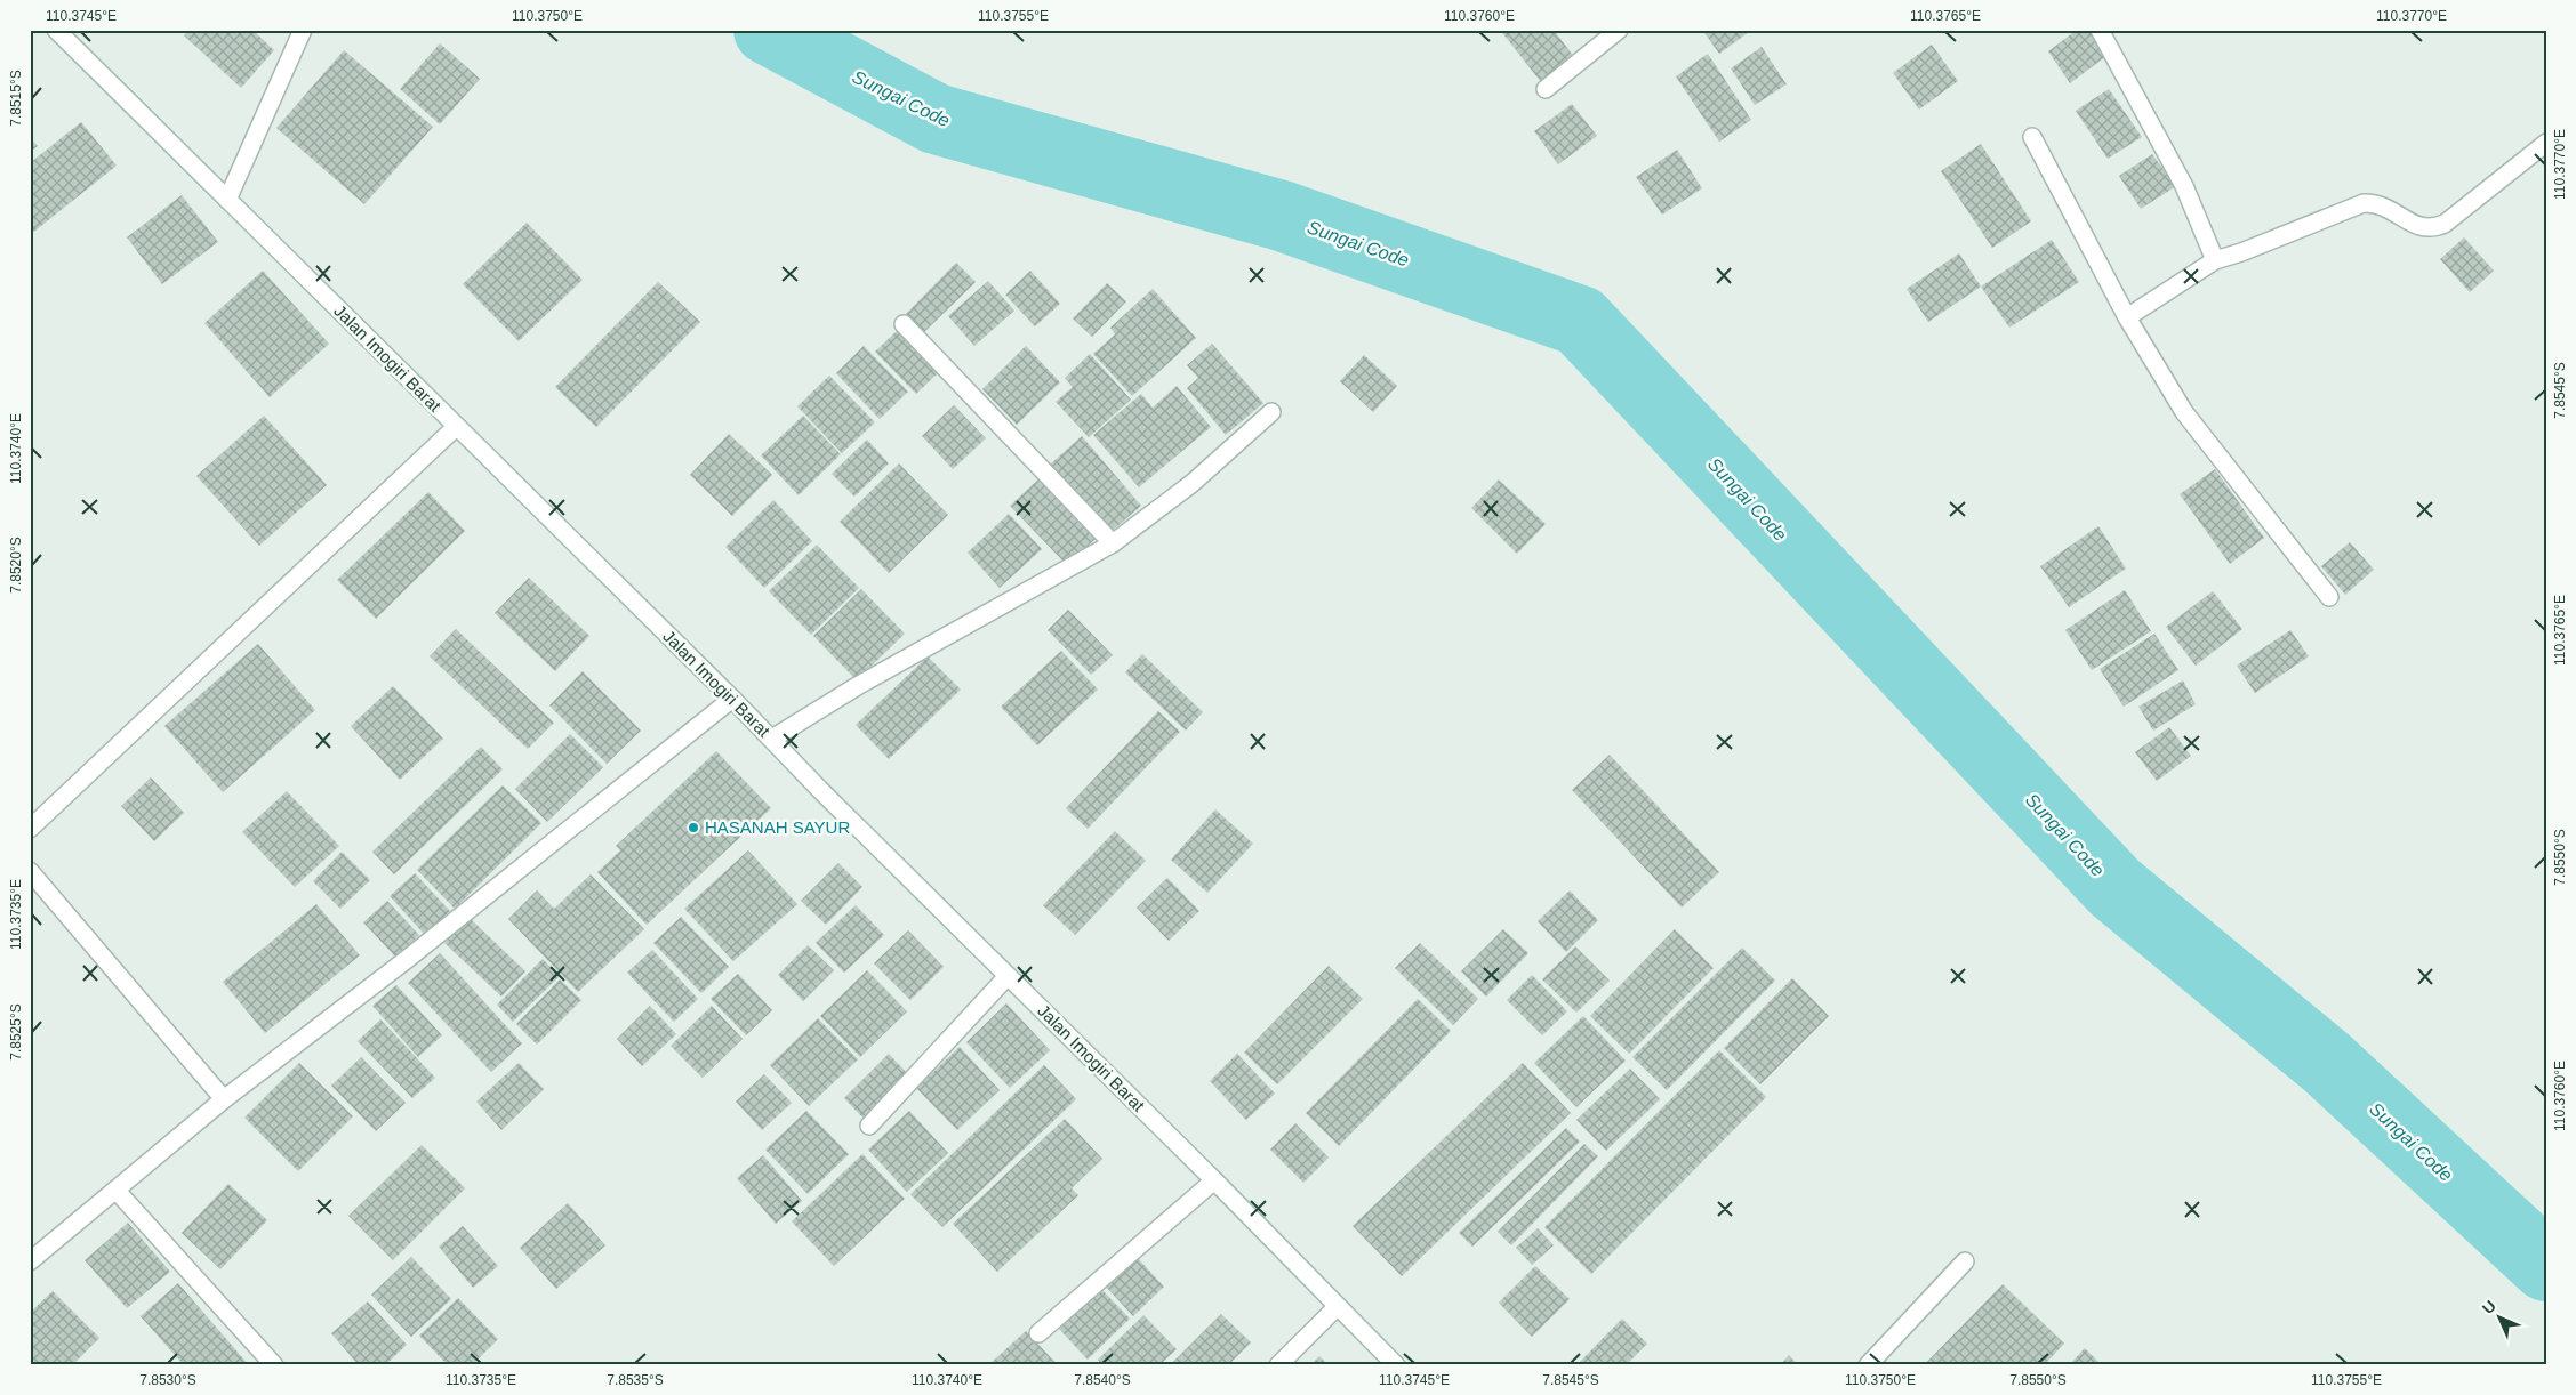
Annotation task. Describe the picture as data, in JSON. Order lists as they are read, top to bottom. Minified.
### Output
{"streets":{"street":["Jalan Imogiri Barat"]},"water":["Sungai Code"],"places":["HASANAH SAYUR"],"north":"top left","coordinates":["110.3745°E","110.3750°E","110.3755°E","110.3760°E","110.3765°E","110.3770°E","7.8515°S","7.8545°S","110.3740°E","7.8520°S","7.8550°S","110.3735°E","7.8525°S","7.8530°S","7.8535°S","7.8540°S"]}
